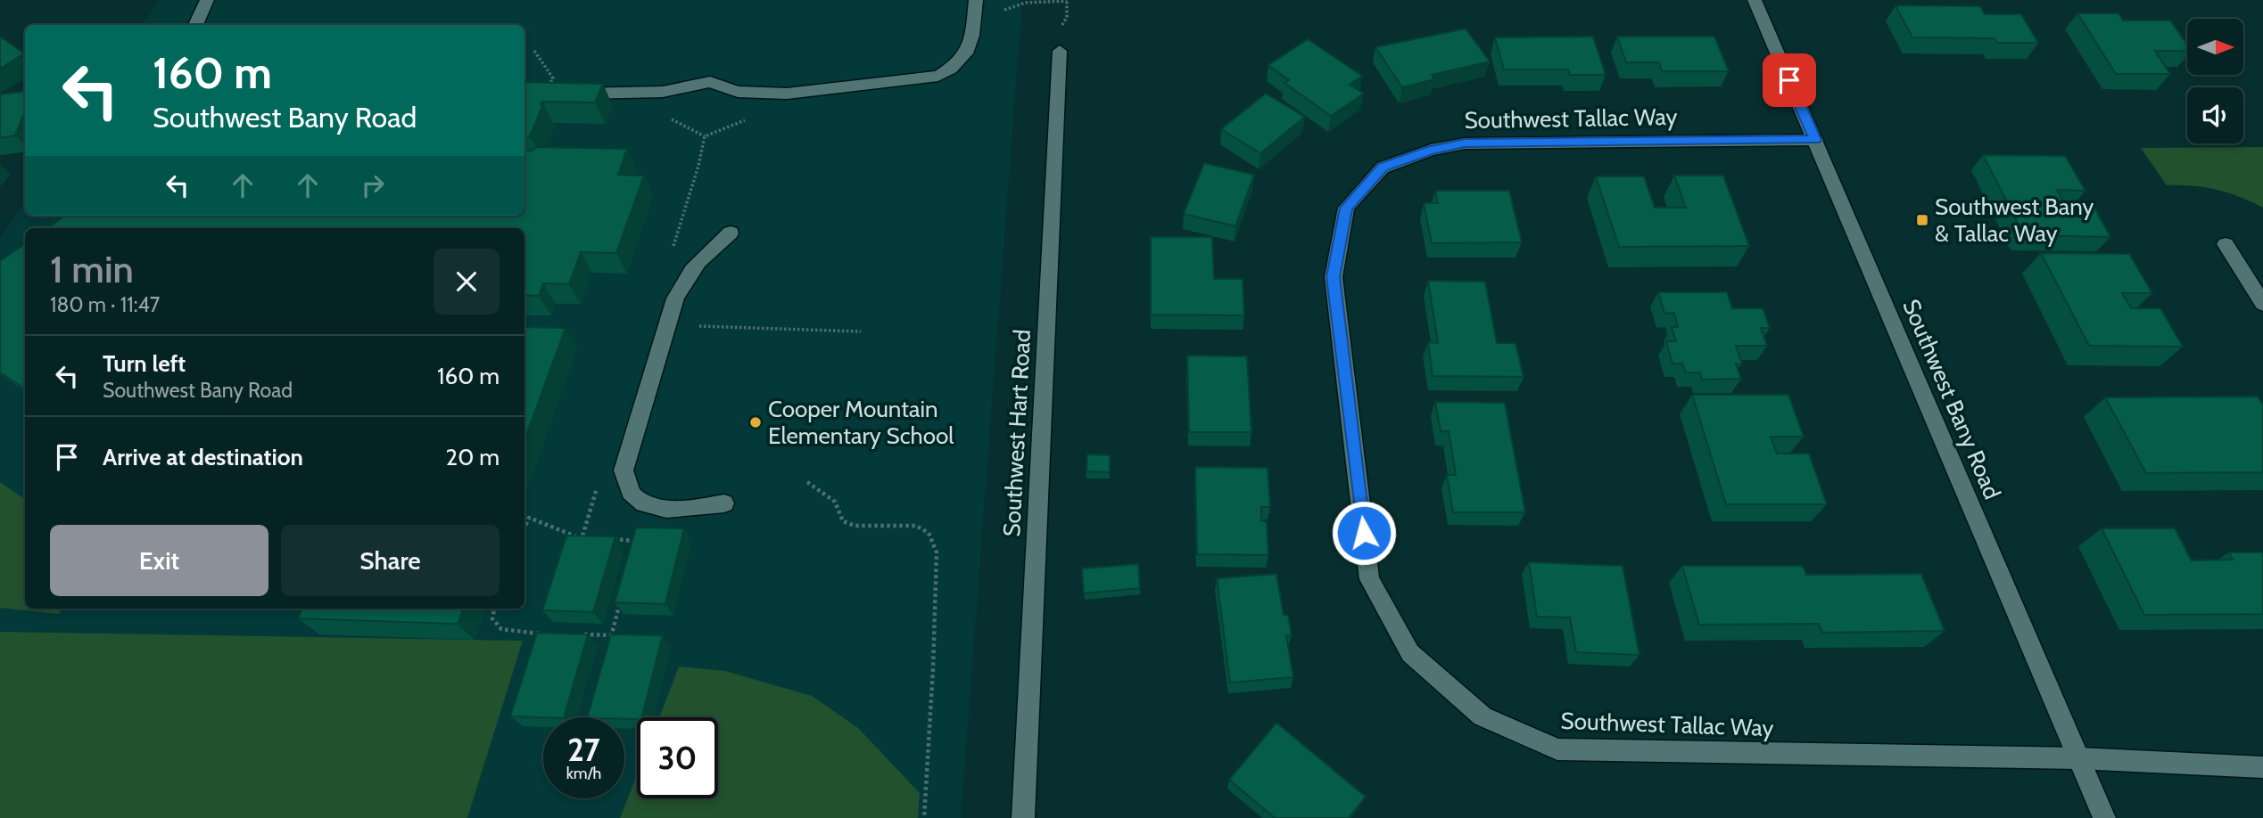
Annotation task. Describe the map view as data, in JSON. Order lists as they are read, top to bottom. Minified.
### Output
{"streets":{"street":["Southwest Tallac Way","Southwest Bany Road","Southwest Hart Road"]},"crossings":[["Southwest Tallac Way","Southwest Bany Road"]],"places":{"transit":["Southwest Bany & Tallac Way"],"other":["Cooper Mountain Elementary School"]},"north":"right","page":{"turn":["160 m","Southwest Bany Road"],"heading":["1 min","180 m · 11:47"],"list":[{"name":"Turn left","note":"Southwest Bany Road","value":"160 m"},{"name":"Arrive at destination","value":"20 m"}],"buttons":["Exit","Share"],"speed":"27 km/h","limit":"30"}}
